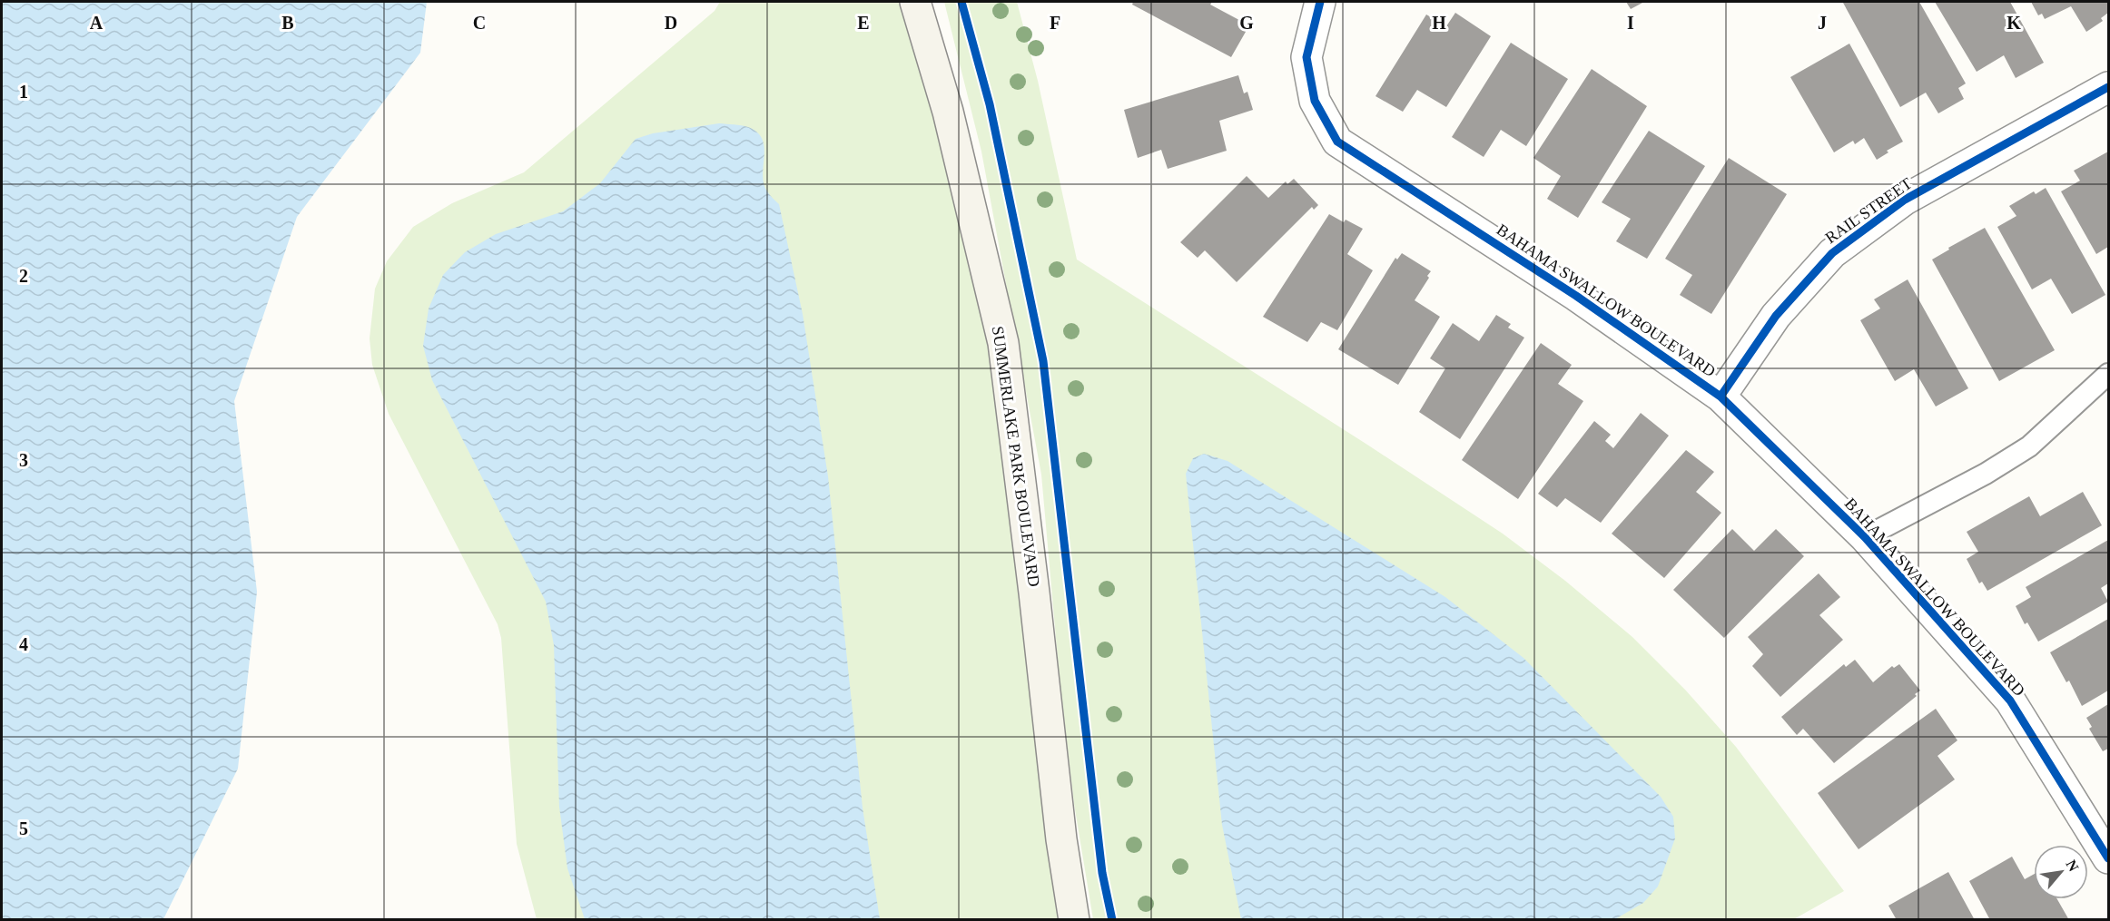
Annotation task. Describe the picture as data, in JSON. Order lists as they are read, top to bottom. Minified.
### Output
{"streets":{"main road":["SUMMERLAKE PARK BOULEVARD"],"street":["RAIL STREET","BAHAMA SWALLOW BOULEVARD"]},"crossings":[["RAIL STREET","BAHAMA SWALLOW BOULEVARD"]],"north":"top right","grid":{"columns":["A","B","C","D","E","F","G","H","I","J","K"],"rows":["1","2","3","4","5"]}}
